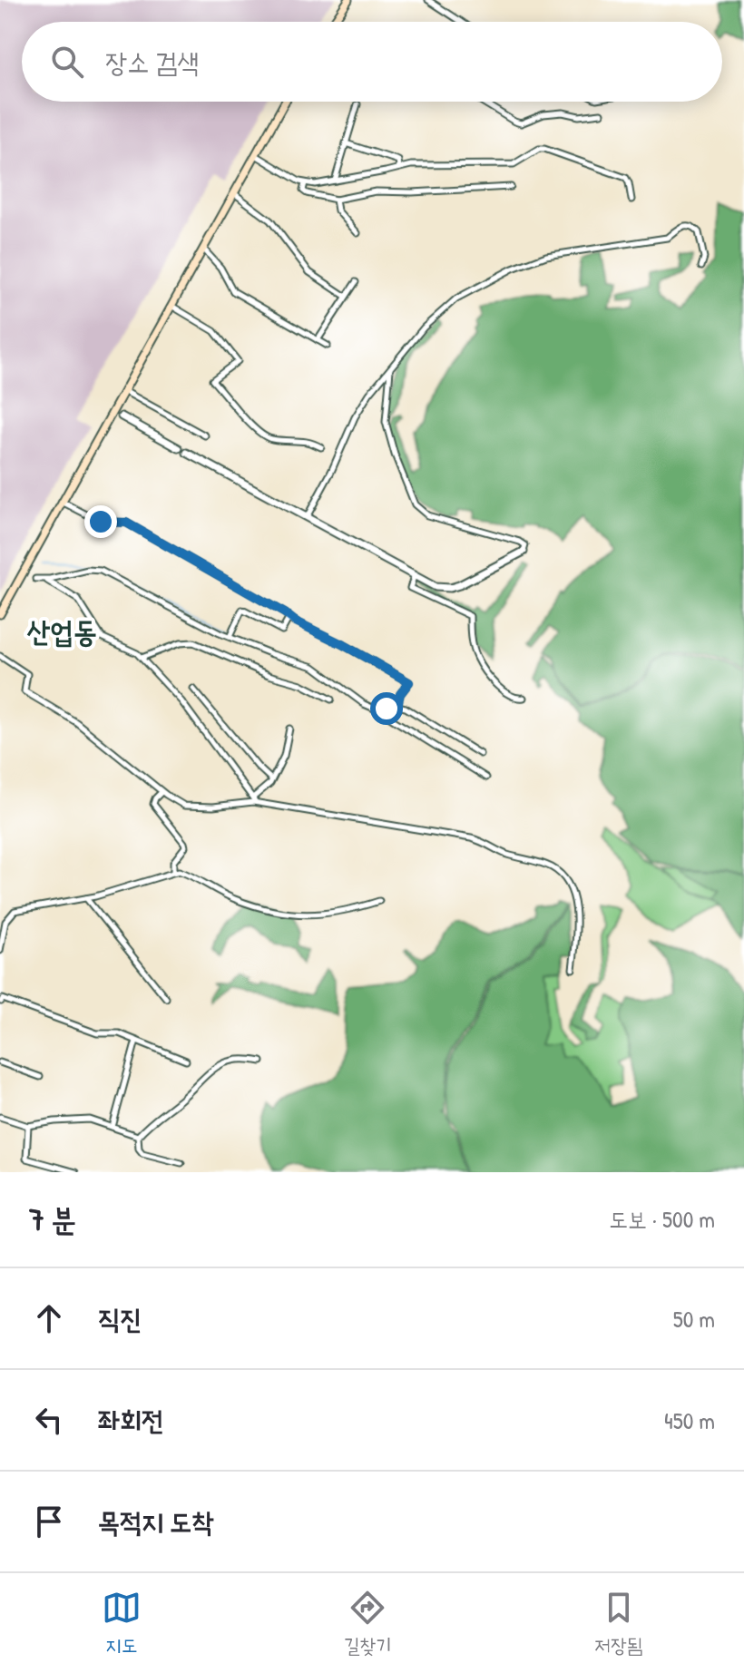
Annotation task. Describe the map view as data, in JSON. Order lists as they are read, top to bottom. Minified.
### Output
{"districts":["산업동"],"page":{"search":"장소 검색","heading":["7 분","도보 · 500 m"],"list":[["직진","50 m"],["좌회전","450 m"],"목적지 도착"],"nav":["지도","길찾기","저장됨"]}}
